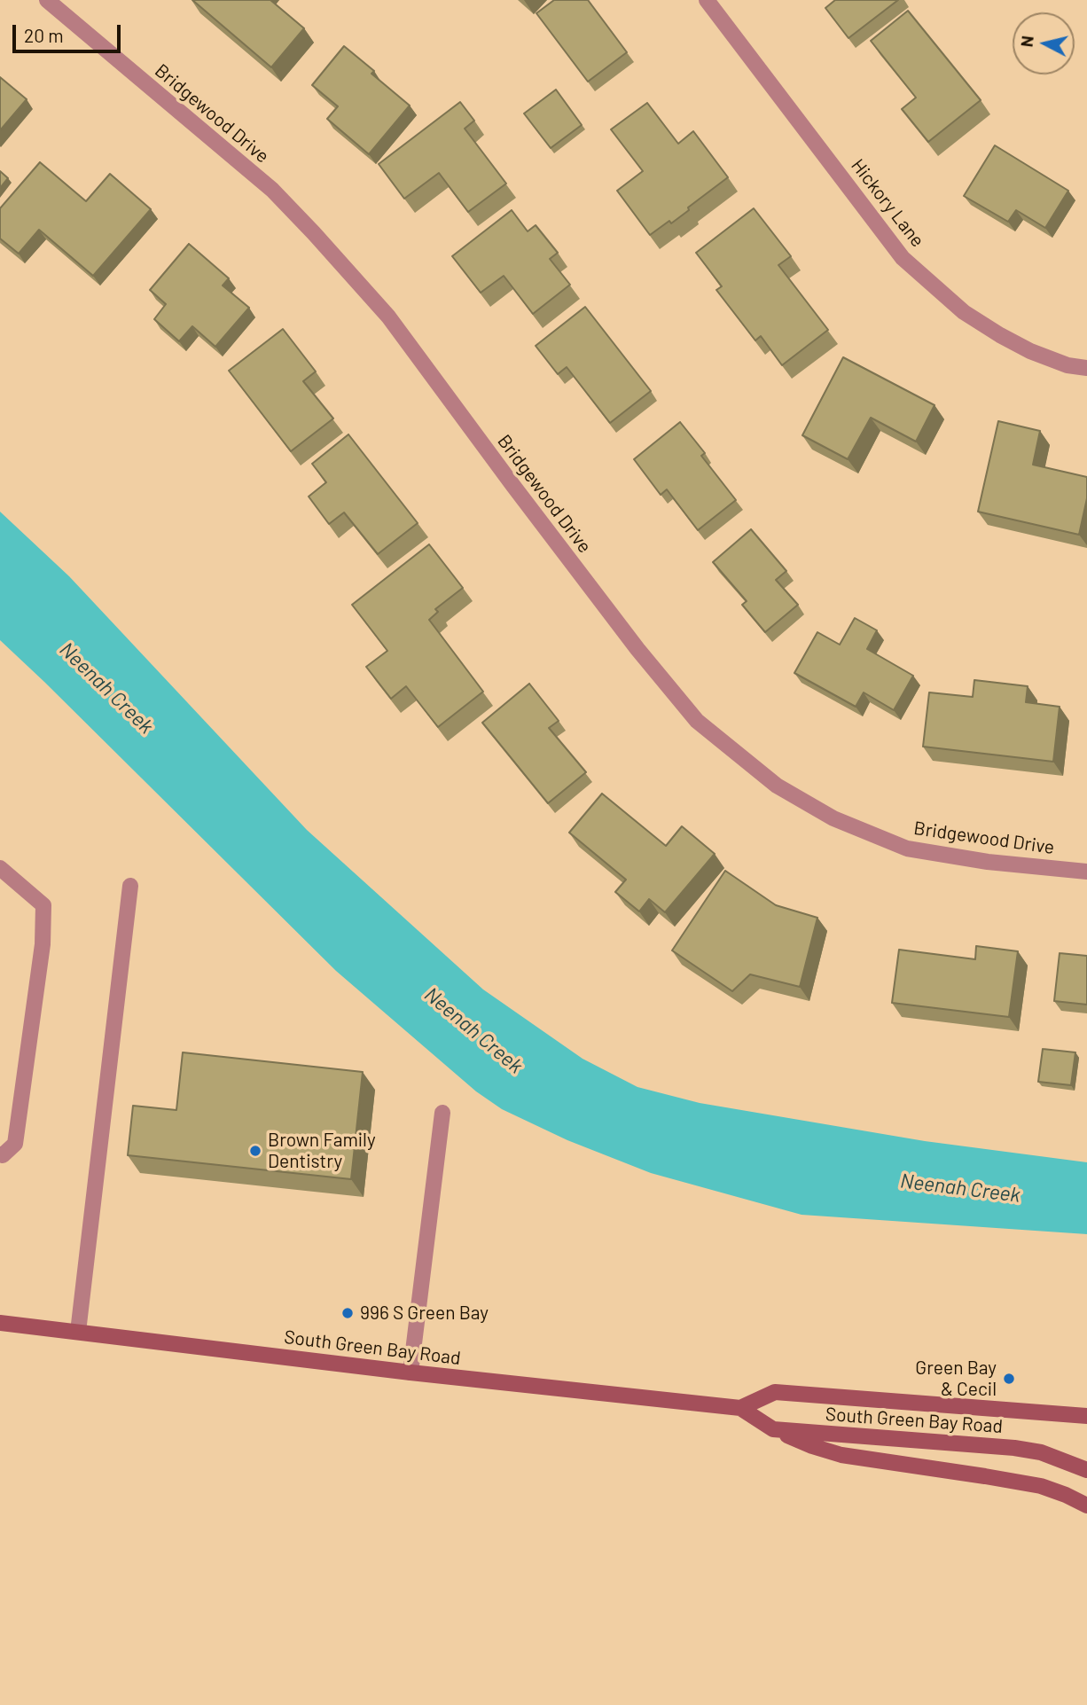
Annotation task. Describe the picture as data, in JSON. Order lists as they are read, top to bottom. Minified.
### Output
{"streets":{"main road":["South Green Bay Road"],"street":["Bridgewood Drive","Hickory Lane"]},"water":["Neenah Creek"],"places":["Brown Family Dentistry","996 S Green Bay","Green Bay & Cecil"],"scale_bar":"20 m","north":"left"}
